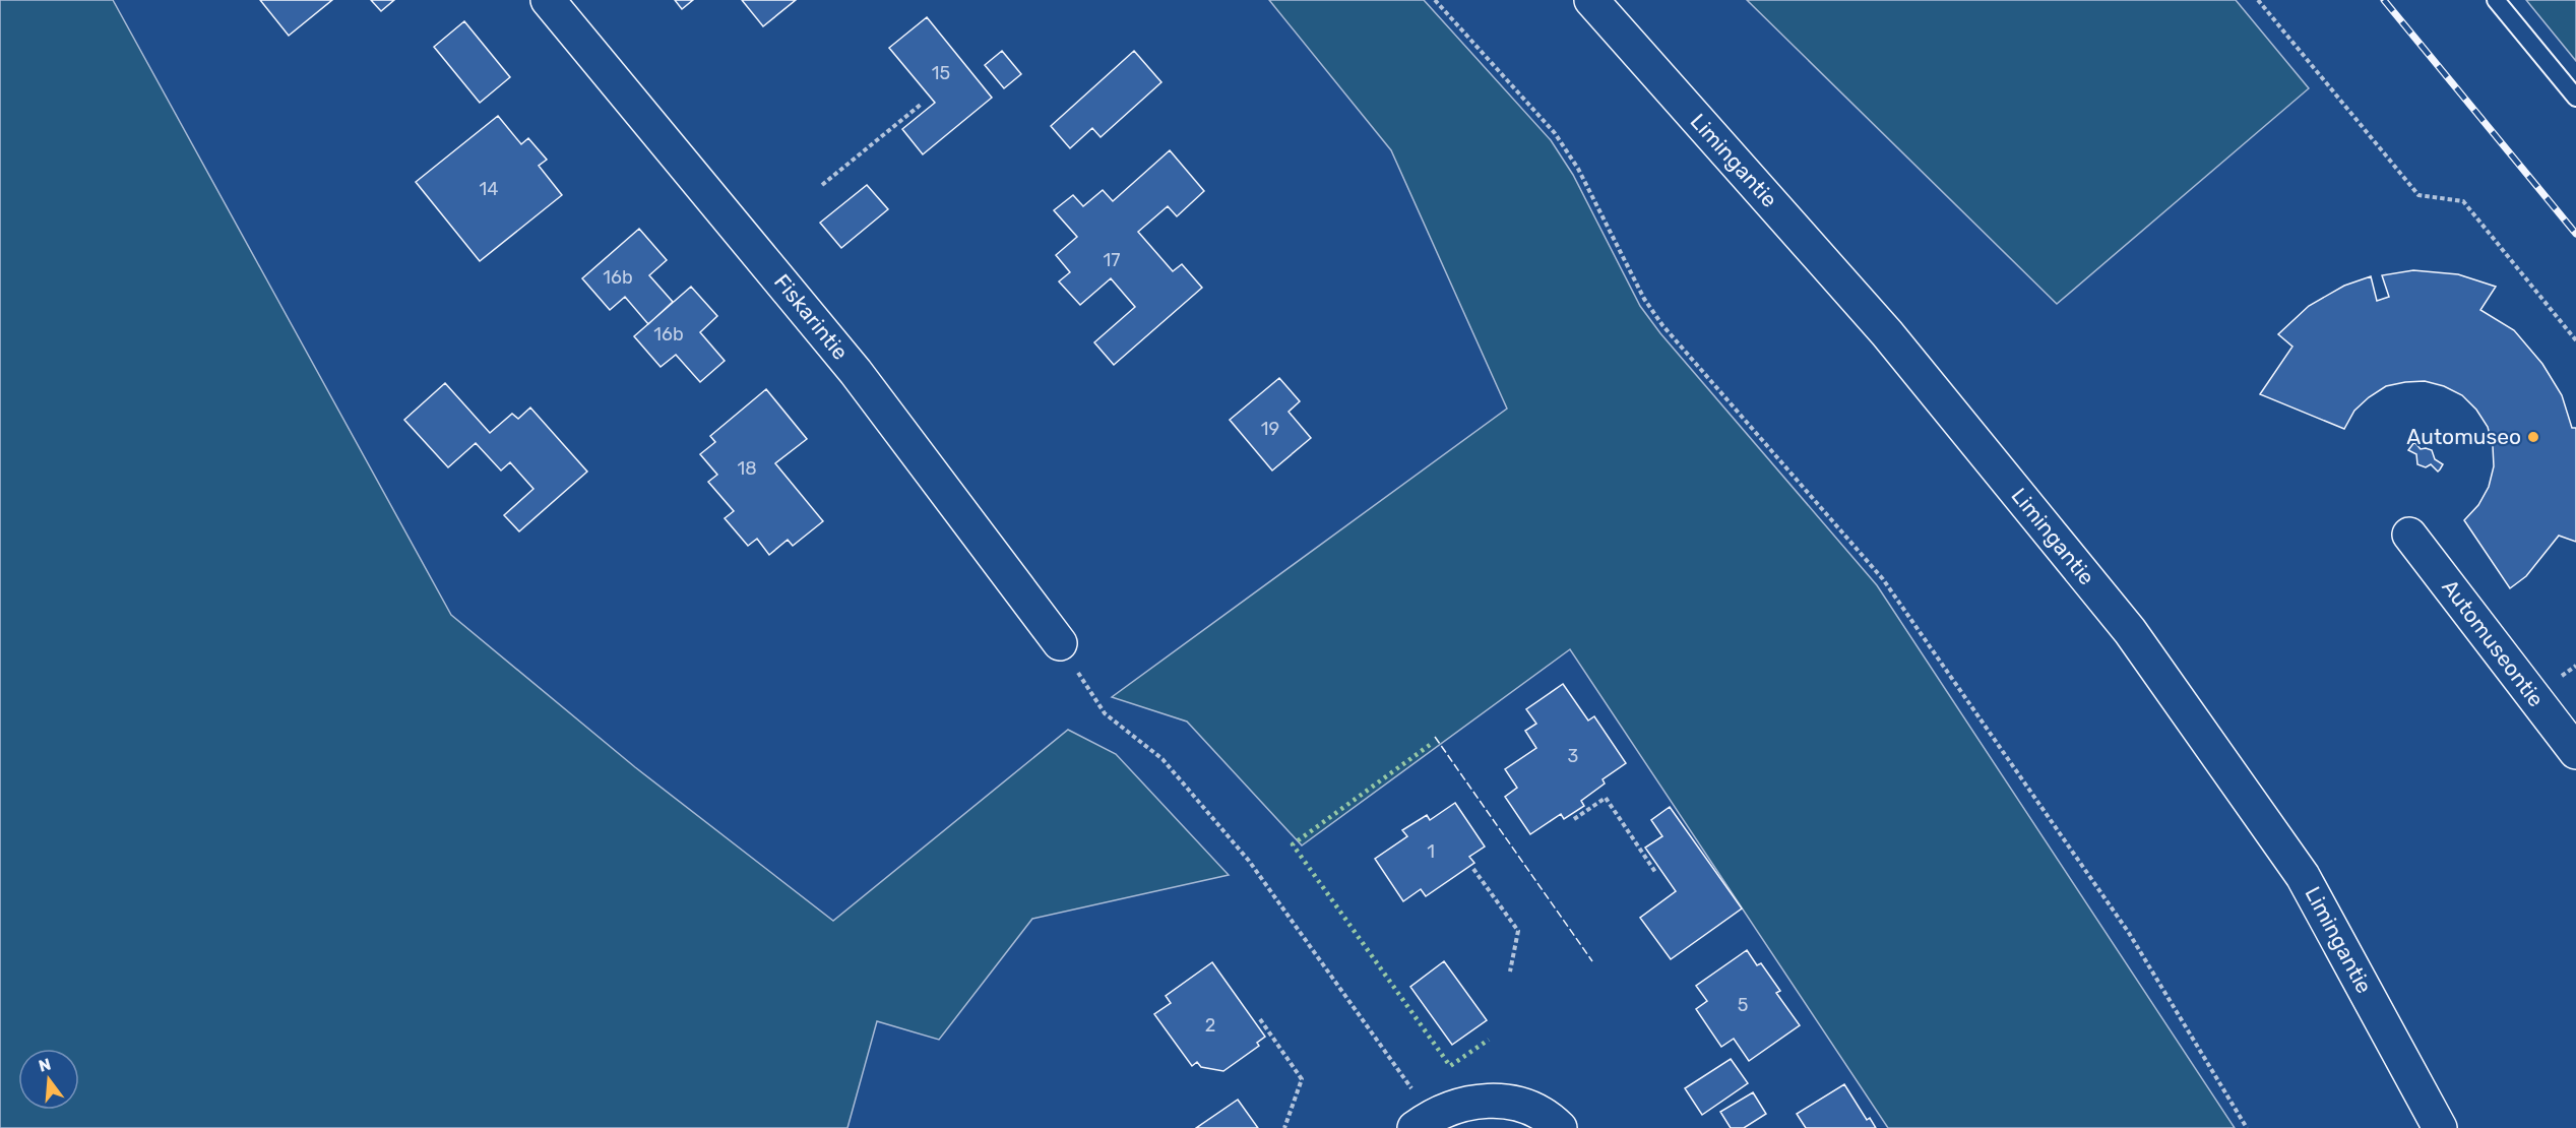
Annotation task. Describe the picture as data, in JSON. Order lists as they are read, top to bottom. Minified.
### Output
{"streets":{"main road":["Limingantie","Fiskarintie","Automuseontie"]},"places":["Automuseo"],"house_numbers":["15","14","17","16b","16b","19","18","3","1","5","2"],"north":"top"}
